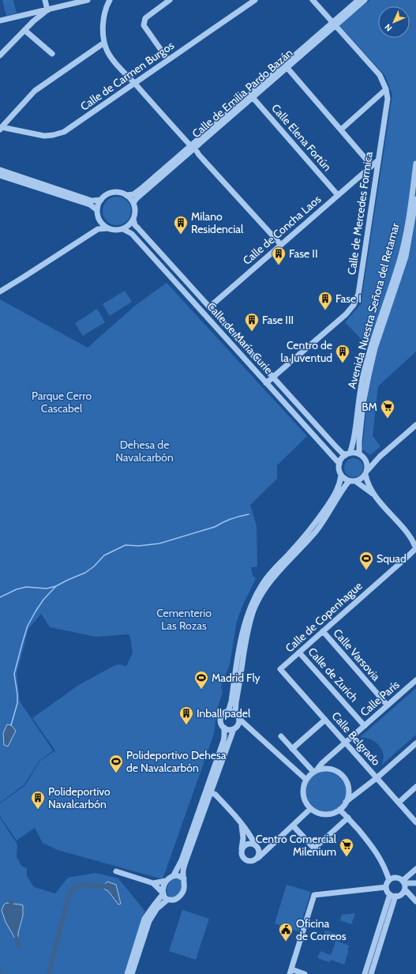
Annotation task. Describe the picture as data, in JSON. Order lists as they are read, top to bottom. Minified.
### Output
{"streets":{"street":["Calle de Carmen Burgos","Calle de Emilia Pardo Bazán","Calle Elena Fortún","Calle de Mercedes Formica","Calle de Concha Laos","Avenida Nuestra Señora del Retamar","Calle de María Curie","Calle de Copenhague","Calle Varsovia","Calle de Zurich","Calle París","Calle Belgrado"]},"crossings":[["Calle de Emilia Pardo Bazán","Calle Elena Fortún"],["Calle de Emilia Pardo Bazán","Calle de Mercedes Formica"],["Calle de Emilia Pardo Bazán","Calle de María Curie"],["Calle Elena Fortún","Calle de Concha Laos"],["Calle de Mercedes Formica","Calle de Concha Laos"],["Calle de Mercedes Formica","Calle de María Curie"],["Calle de Concha Laos","Calle de María Curie"],["Avenida Nuestra Señora del Retamar","Calle de María Curie"],["Calle de Copenhague","Calle Varsovia"],["Calle de Copenhague","Calle de Zurich"],["Calle de Copenhague","Calle Belgrado"],["Calle Varsovia","Calle París"],["Calle de Zurich","Calle París"],["Calle París","Calle Belgrado"]],"parks":["Parque Cerro Cascabel","Dehesa de Navalcarbón","Cementerio Las Rozas"],"places":{"building":["Milano Residencial","Fase II","Fase I","Fase III","Centro de la Juventud","Inball padel","Polideportivo Navalcarbón"],"supermarket":["BM","Centro Comercial Milenium"],"sports":["Squad","Madrid Fly","Polideportivo Dehesa de Navalcarbón"],"public building":["Oficina de Correos"]},"north":"bottom left"}
